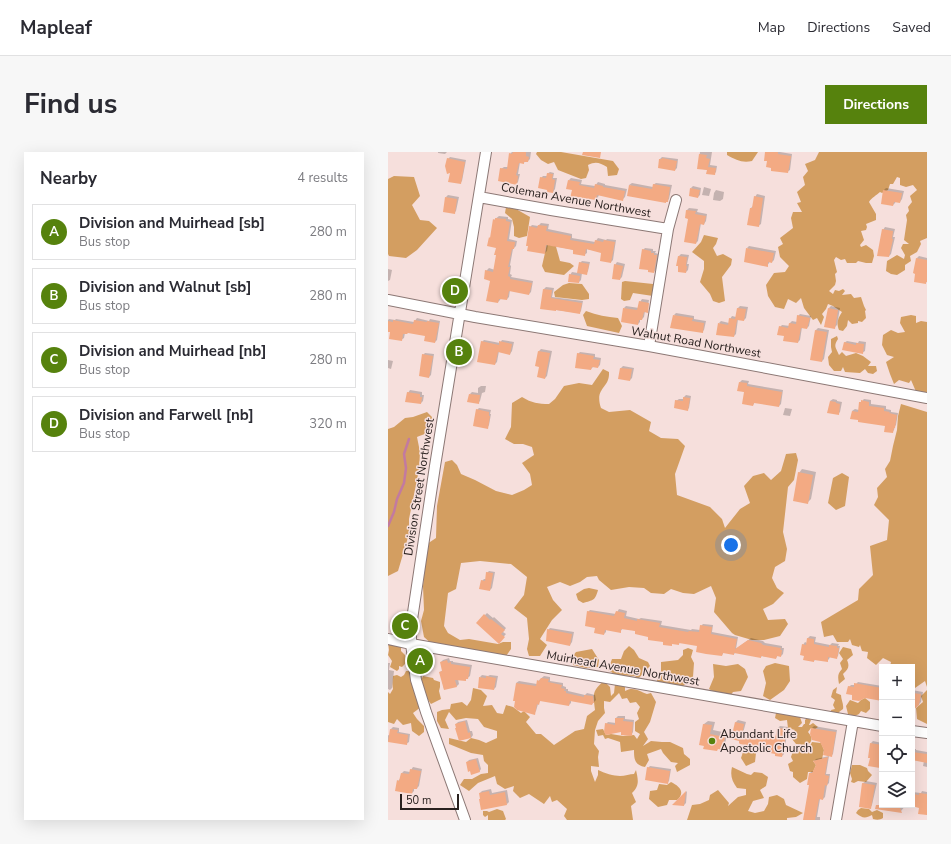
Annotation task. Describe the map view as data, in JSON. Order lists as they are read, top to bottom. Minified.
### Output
{"streets":{"street":["Coleman Avenue Northwest","Walnut Road Northwest","Division Street Northwest","Muirhead Avenue Northwest"]},"crossings":[["Coleman Avenue Northwest","Division Street Northwest"],["Walnut Road Northwest","Division Street Northwest"],["Division Street Northwest","Muirhead Avenue Northwest"]],"places":["Abundant Life Apostolic Church"],"scale_bar":"50 m","page":{"header":"Mapleaf","nav":["Map","Directions","Saved"],"title":"Find us","buttons":"Directions","heading":["Nearby","4 results"],"list":[{"mark":"A","name":"Division and Muirhead [sb]","note":"Bus stop","value":"280 m"},{"mark":"B","name":"Division and Walnut [sb]","note":"Bus stop","value":"280 m"},{"mark":"C","name":"Division and Muirhead [nb]","note":"Bus stop","value":"280 m"},{"mark":"D","name":"Division and Farwell [nb]","note":"Bus stop","value":"320 m"}],"pins":["D","B","C","A"],"map_buttons":["+","−"],"scale":"50 m"}}
